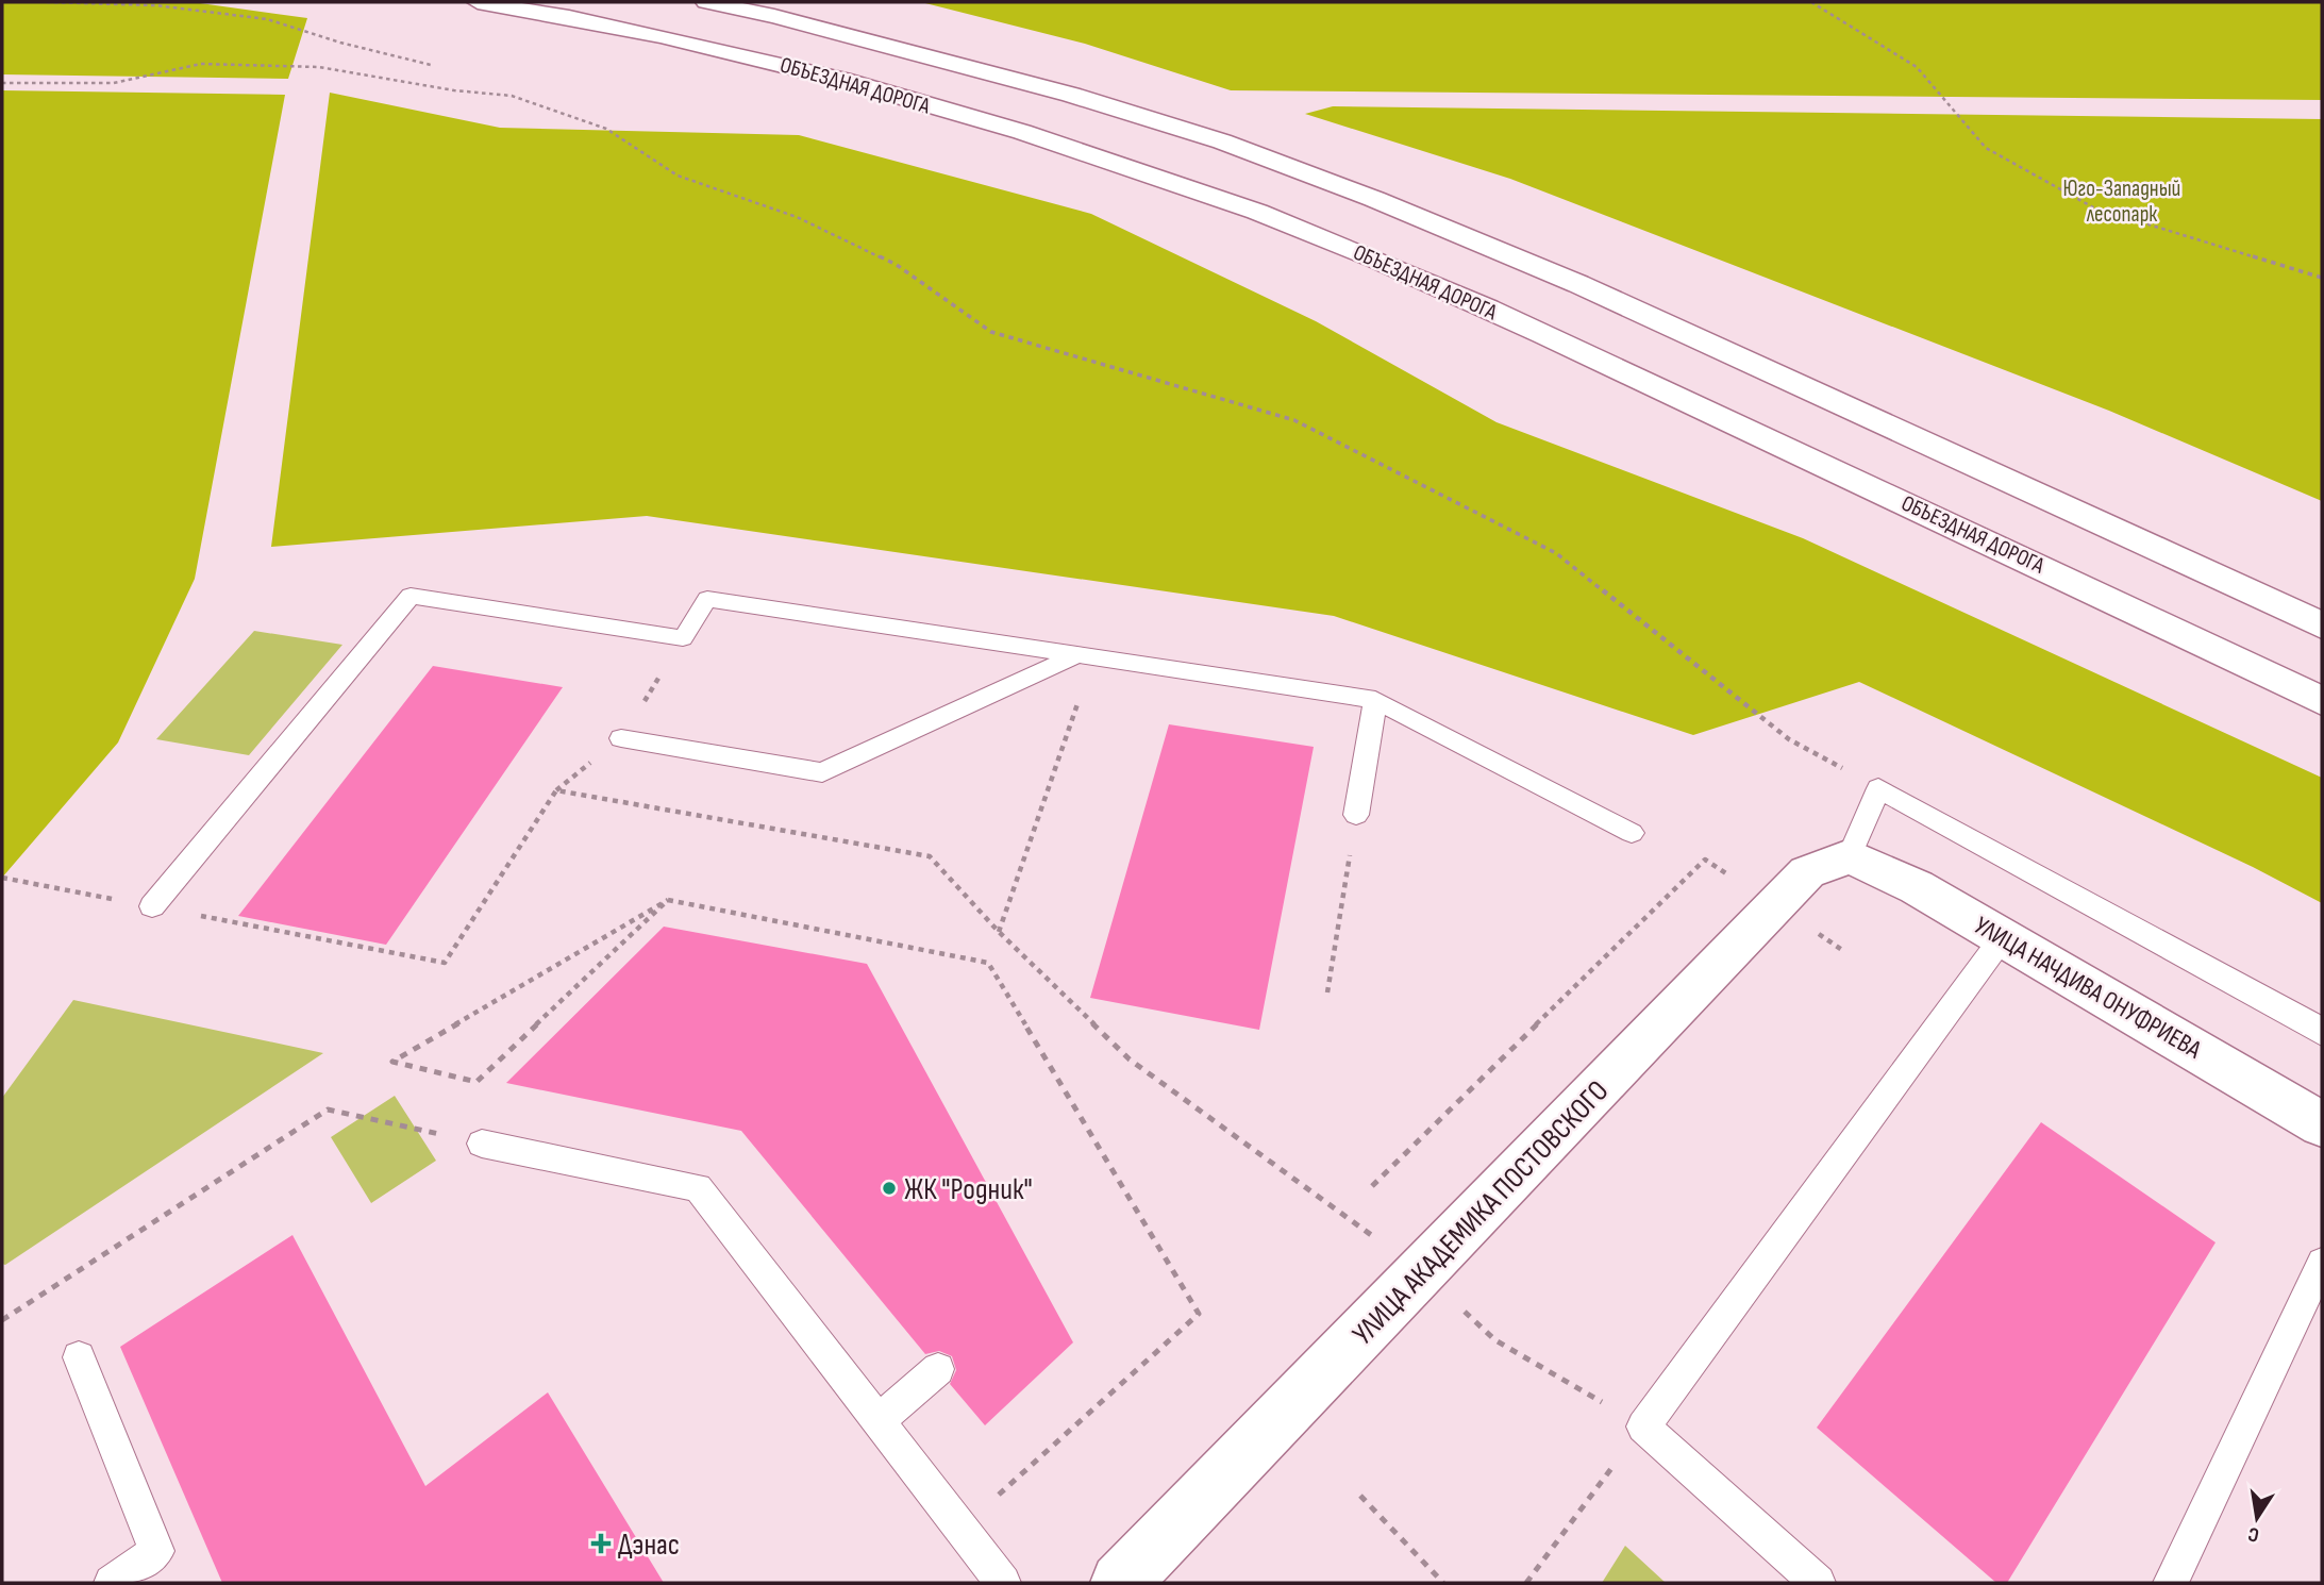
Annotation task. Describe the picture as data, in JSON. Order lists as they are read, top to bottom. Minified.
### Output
{"streets":{"main road":["ОБЪЕЗДНАЯ ДОРОГА","УЛИЦА НАЧДИВА ОНУФРИЕВА","УЛИЦА АКАДЕМИКА ПОСТОВСКОГО"]},"crossings":[["УЛИЦА НАЧДИВА ОНУФРИЕВА","УЛИЦА АКАДЕМИКА ПОСТОВСКОГО"]],"parks":["Юго-Западный лесопарк"],"places":{"other":["ЖК \"Родник\""],"health":["Дэнас"]},"north":"bottom"}
